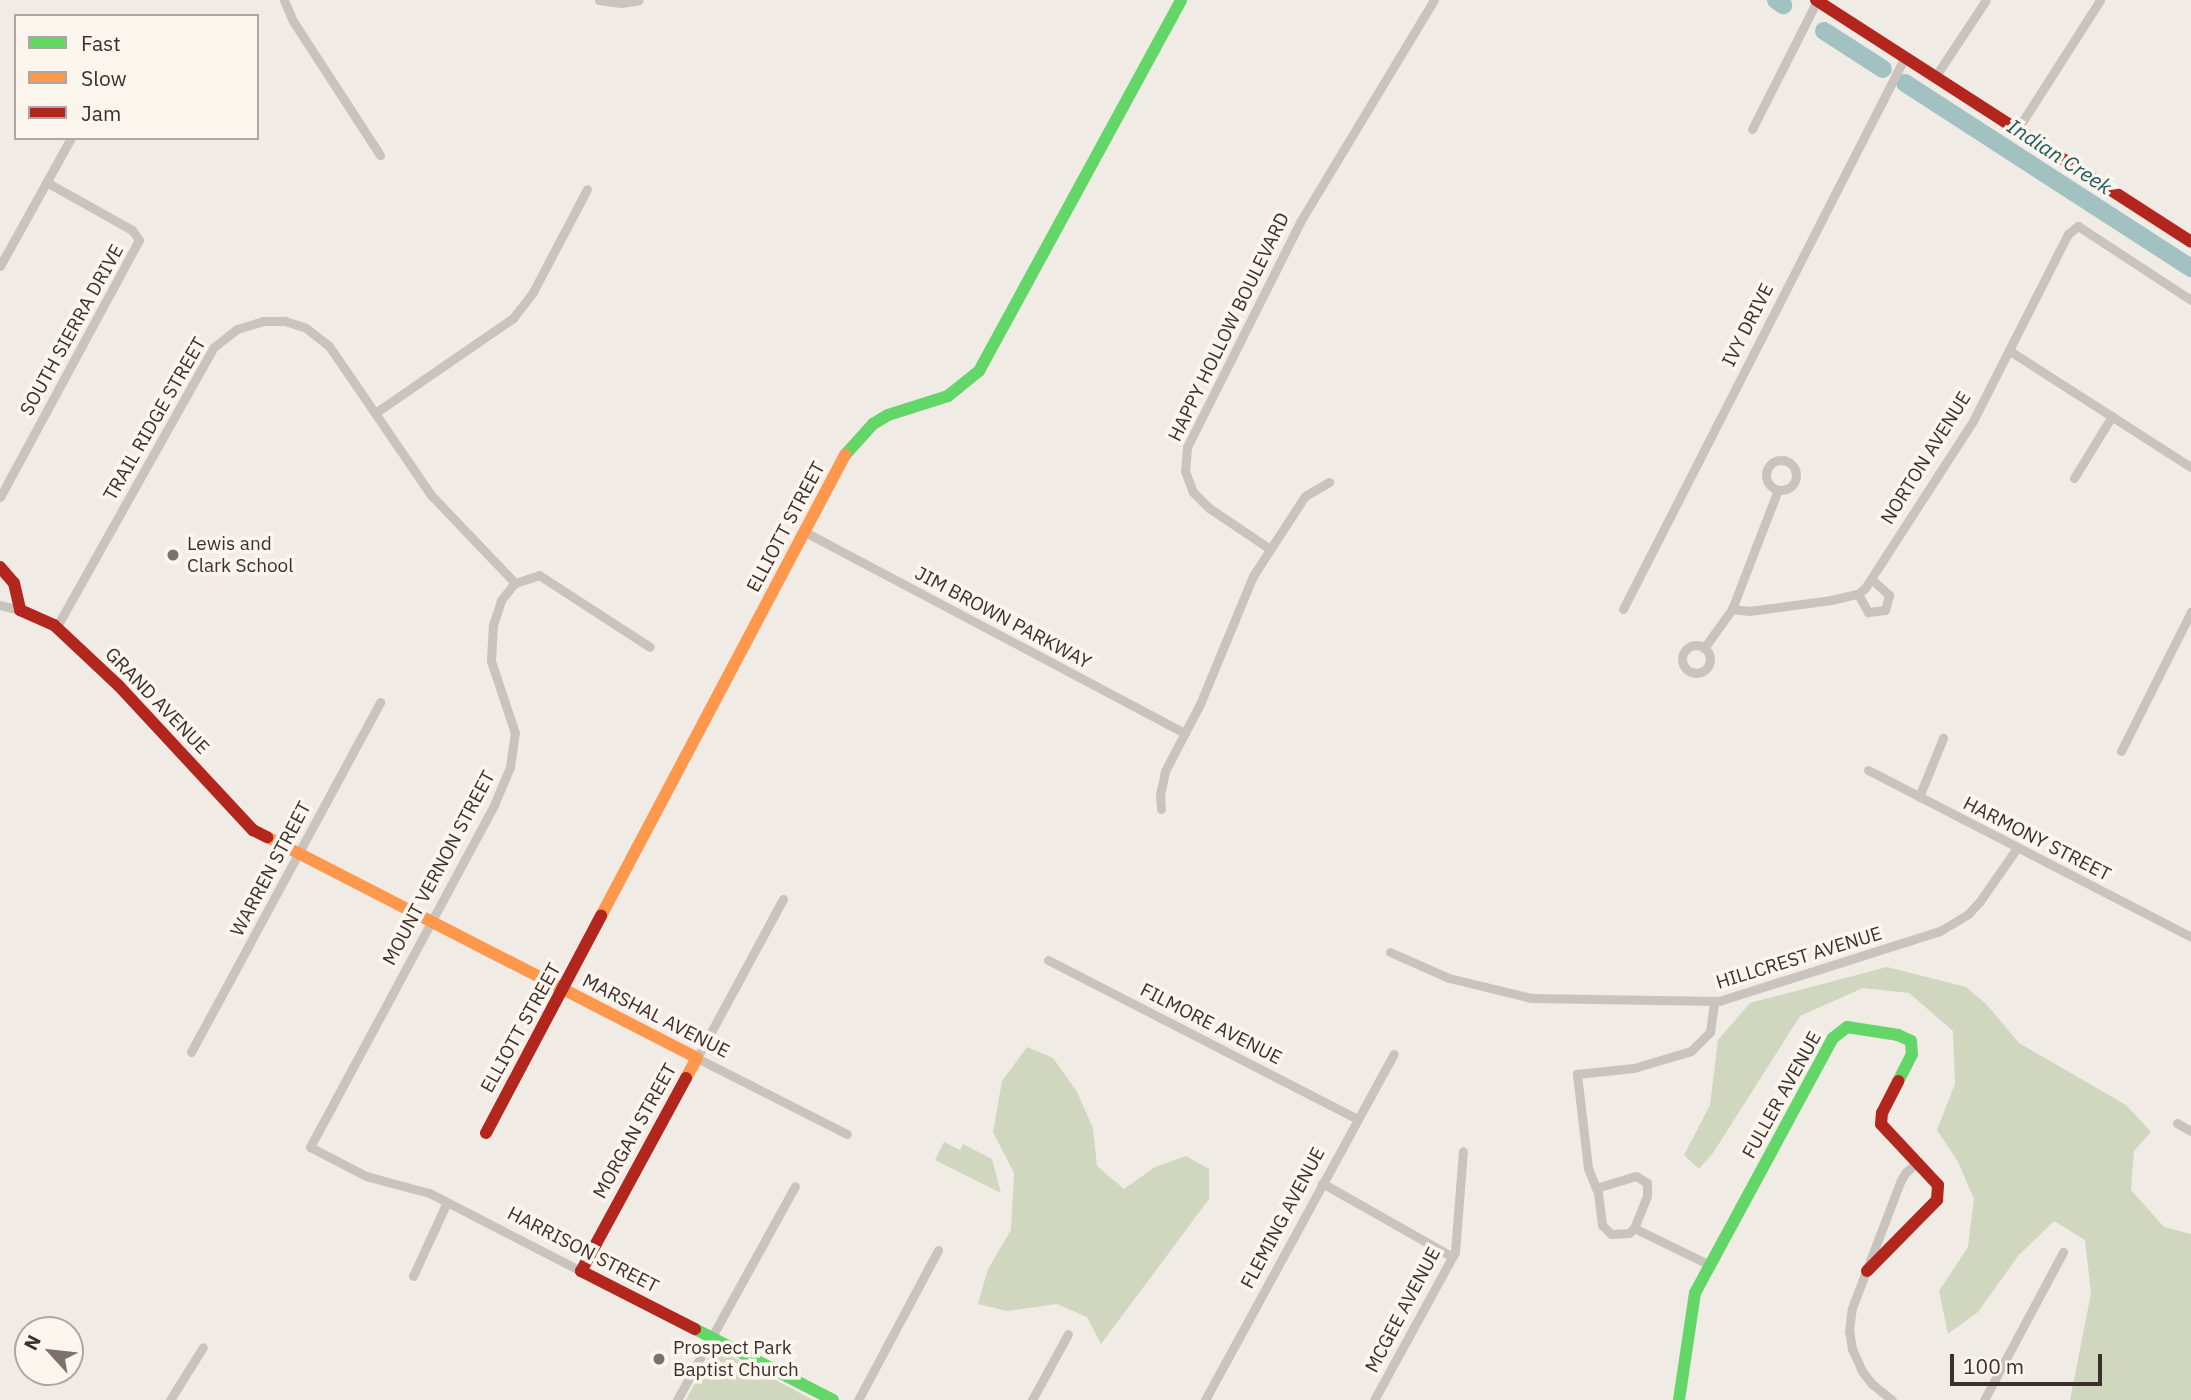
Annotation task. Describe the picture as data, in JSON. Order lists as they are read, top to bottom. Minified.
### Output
{"streets":{"street":["IVY DRIVE","HAPPY HOLLOW BOULEVARD","SOUTH SIERRA DRIVE","TRAIL RIDGE STREET","NORTON AVENUE","ELLIOTT STREET","JIM BROWN PARKWAY","GRAND AVENUE","HARMONY STREET","MOUNT VERNON STREET","WARREN STREET","HILLCREST AVENUE","MARSHAL AVENUE","FILMORE AVENUE","FULLER AVENUE","MORGAN STREET","FLEMING AVENUE","HARRISON STREET","MCGEE AVENUE"]},"crossings":[["TRAIL RIDGE STREET","GRAND AVENUE"],["TRAIL RIDGE STREET","MOUNT VERNON STREET"],["ELLIOTT STREET","JIM BROWN PARKWAY"],["ELLIOTT STREET","MARSHAL AVENUE"],["GRAND AVENUE","WARREN STREET"],["GRAND AVENUE","MARSHAL AVENUE"],["HARMONY STREET","HILLCREST AVENUE"],["MOUNT VERNON STREET","MARSHAL AVENUE"],["MOUNT VERNON STREET","HARRISON STREET"],["WARREN STREET","MARSHAL AVENUE"],["MARSHAL AVENUE","MORGAN STREET"],["FILMORE AVENUE","FLEMING AVENUE"],["MORGAN STREET","HARRISON STREET"]],"water":["Indian Creek"],"places":["Lewis and Clark School","Prospect Park Baptist Church"],"legend":["Fast","Slow","Jam"],"scale_bar":"100 m","north":"top left"}
